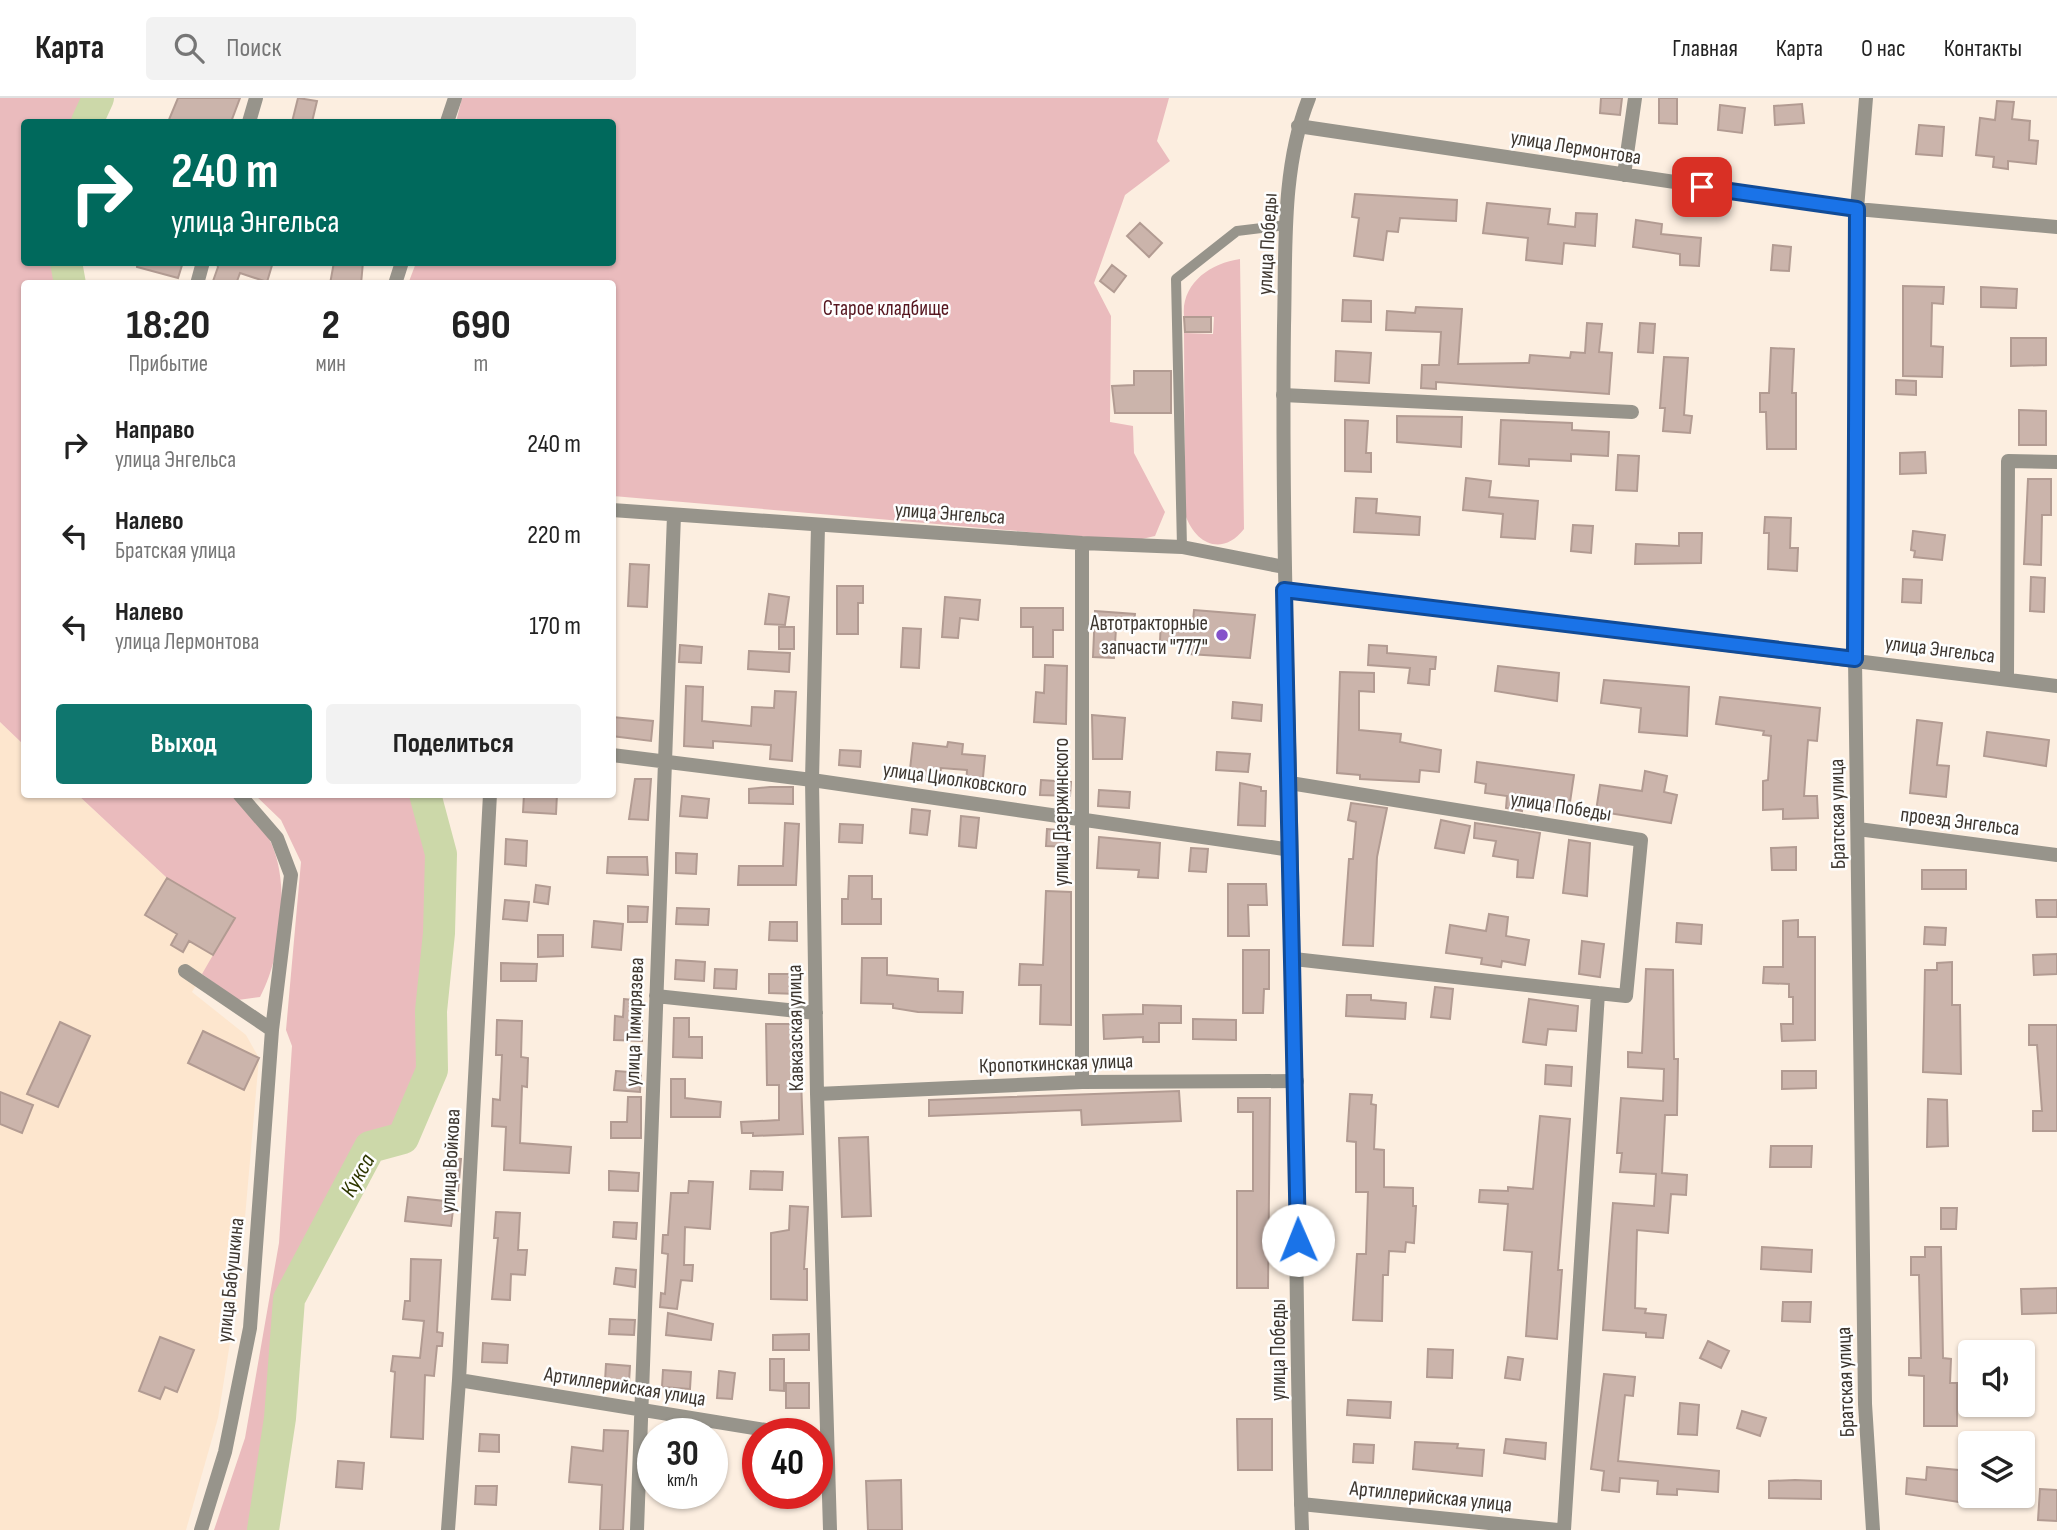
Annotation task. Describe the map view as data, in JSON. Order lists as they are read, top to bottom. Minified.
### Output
{"streets":{"street":["улица Лермонтова","улица Победы","улица Энгельса","улица Циолковского","улица Дзержинского","Братская улица","проезд Энгельса","улица Тимирязева","Кавказская улица","Кропоткинская улица","улица Войкова","улица Бабушкина","Артиллерийская улица"]},"crossings":[["улица Лермонтова","улица Победы"],["улица Лермонтова","Братская улица"],["улица Победы","улица Энгельса"],["улица Победы","улица Циолковского"],["улица Победы","Кропоткинская улица"],["улица Победы","Артиллерийская улица"],["улица Энгельса","улица Дзержинского"],["улица Энгельса","Братская улица"],["улица Энгельса","улица Тимирязева"],["улица Энгельса","Кавказская улица"],["улица Циолковского","улица Дзержинского"],["улица Циолковского","улица Тимирязева"],["улица Циолковского","Кавказская улица"],["улица Дзержинского","Кропоткинская улица"],["Братская улица","проезд Энгельса"],["улица Тимирязева","Артиллерийская улица"],["Кавказская улица","Кропоткинская улица"],["улица Войкова","Артиллерийская улица"]],"water":["Кукса"],"parks":["Старое кладбище"],"places":["Автотракторные запчасти \"777\""],"page":{"header":"Карта","search":"Поиск","nav":["Главная","Карта","О нас","Контакты"],"turn":["240 m","улица Энгельса"],"eta":["18:20","Прибытие","2","мин","690","m"],"list":[{"name":"Направо","note":"улица Энгельса","value":"240 m"},{"name":"Налево","note":"Братская улица","value":"220 m"},{"name":"Налево","note":"улица Лермонтова","value":"170 m"}],"buttons":["Выход","Поделиться"],"speed":"30 km/h","limit":"40"}}
